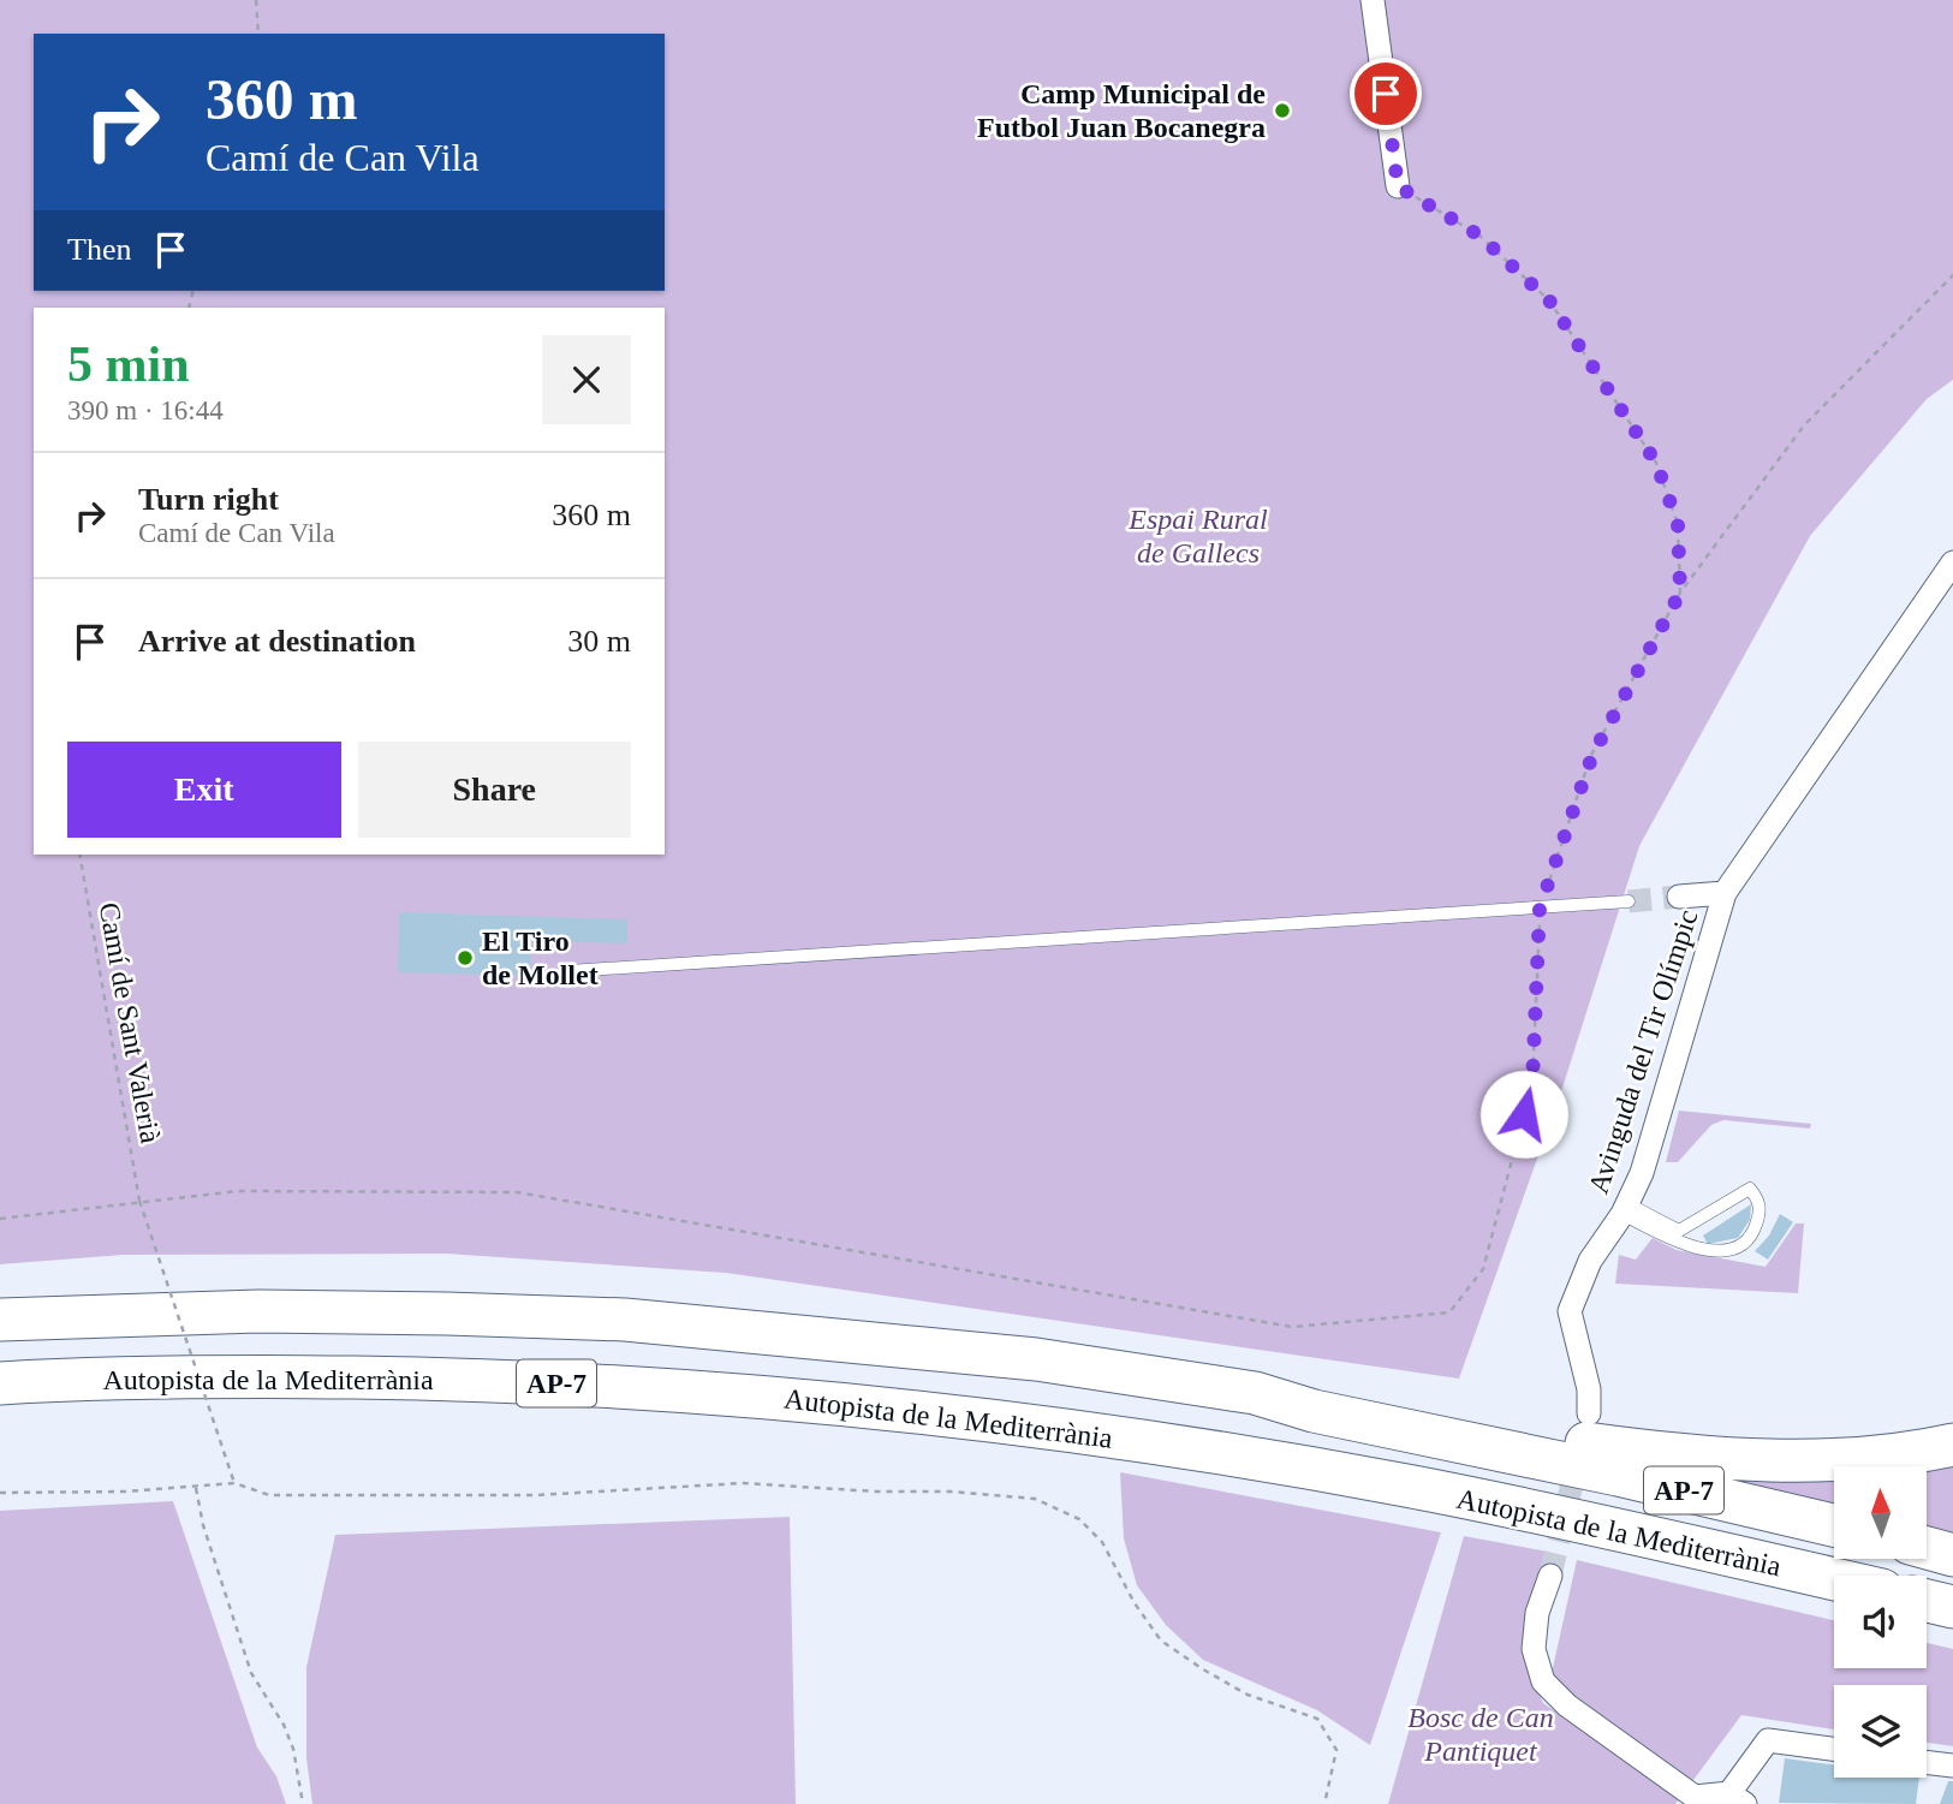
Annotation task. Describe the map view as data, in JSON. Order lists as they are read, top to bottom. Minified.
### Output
{"streets":{"highway":["Autopista de la Mediterrània","AP-7"],"street":["Avinguda del Tir Olímpic"],"path":["Camí de Sant Valerià"]},"parks":["Espai Rural de Gallecs","Bosc de Can Pantiquet"],"places":["Camp Municipal de Futbol Juan Bocanegra","El Tiro de Mollet"],"north":"top","page":{"turn":["360 m","Camí de Can Vila"],"then":"Then","heading":["5 min","390 m · 16:44"],"list":[{"name":"Turn right","note":"Camí de Can Vila","value":"360 m"},{"name":"Arrive at destination","value":"30 m"}],"buttons":["Exit","Share"]}}
